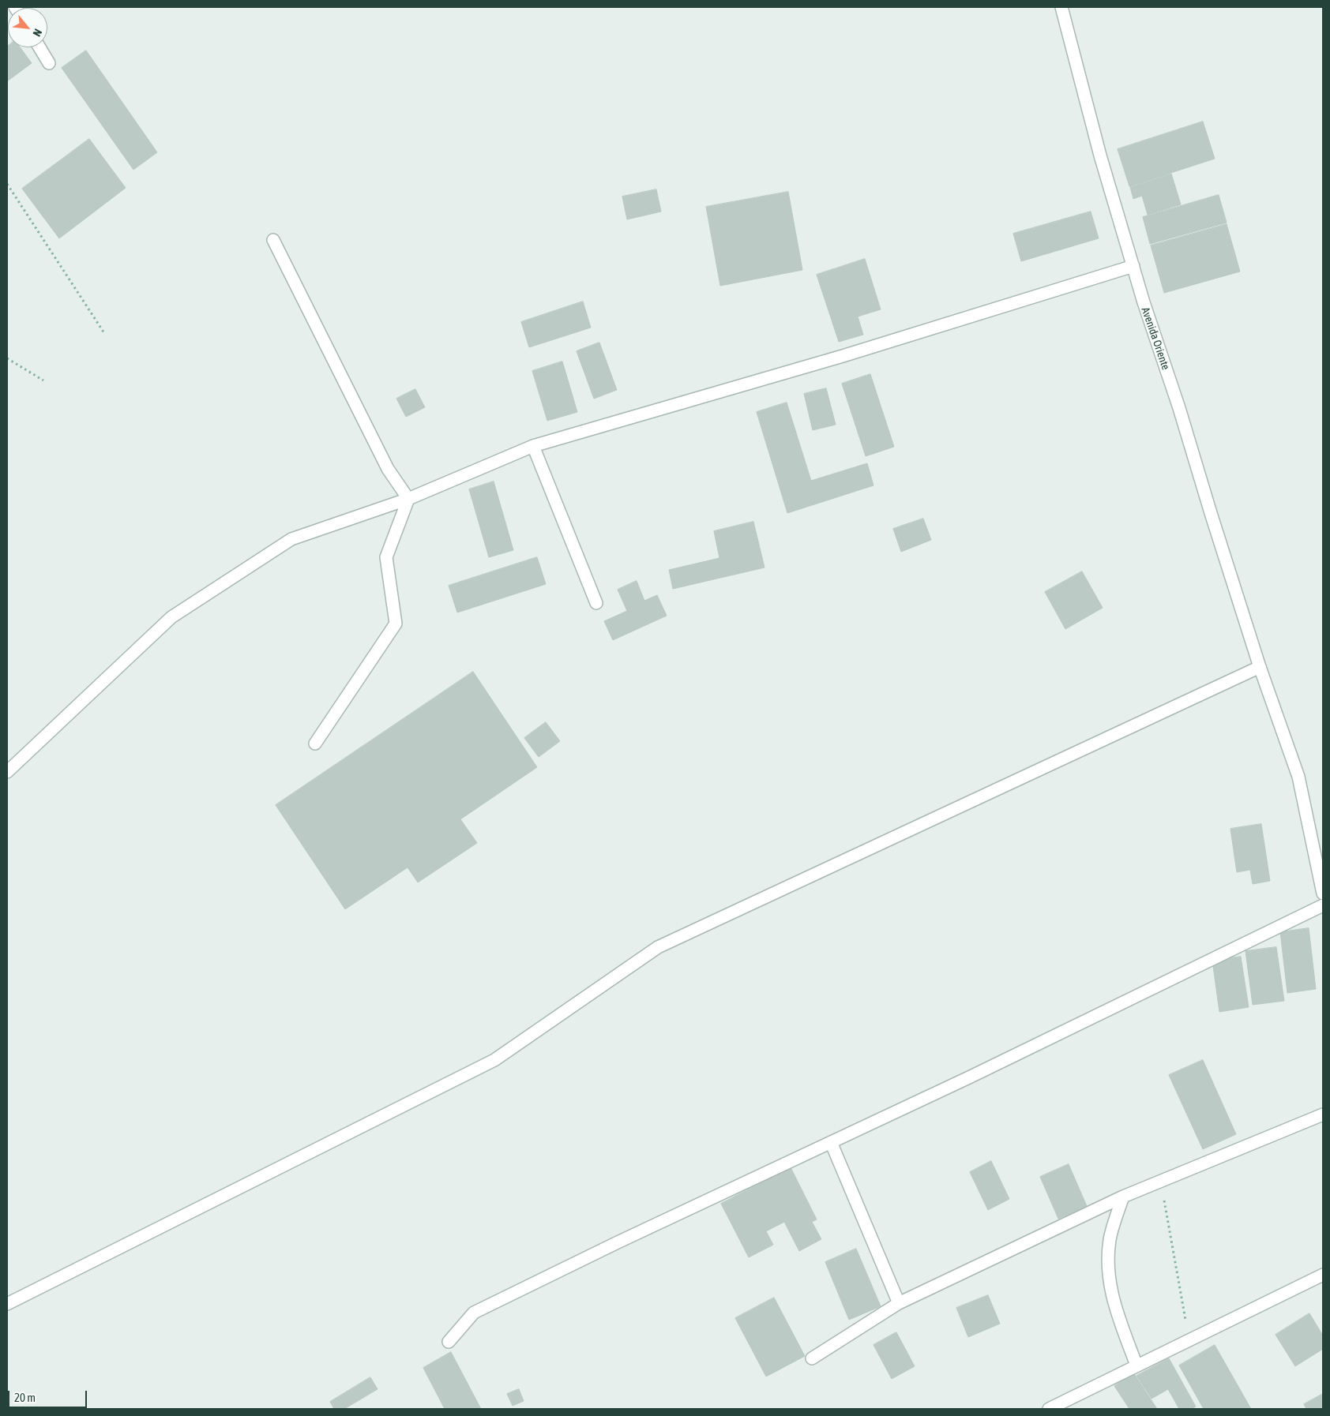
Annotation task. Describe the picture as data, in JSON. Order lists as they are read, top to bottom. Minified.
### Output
{"streets":{"street":["Avenida Oriente"]},"scale_bar":"20 m","north":"bottom right"}
